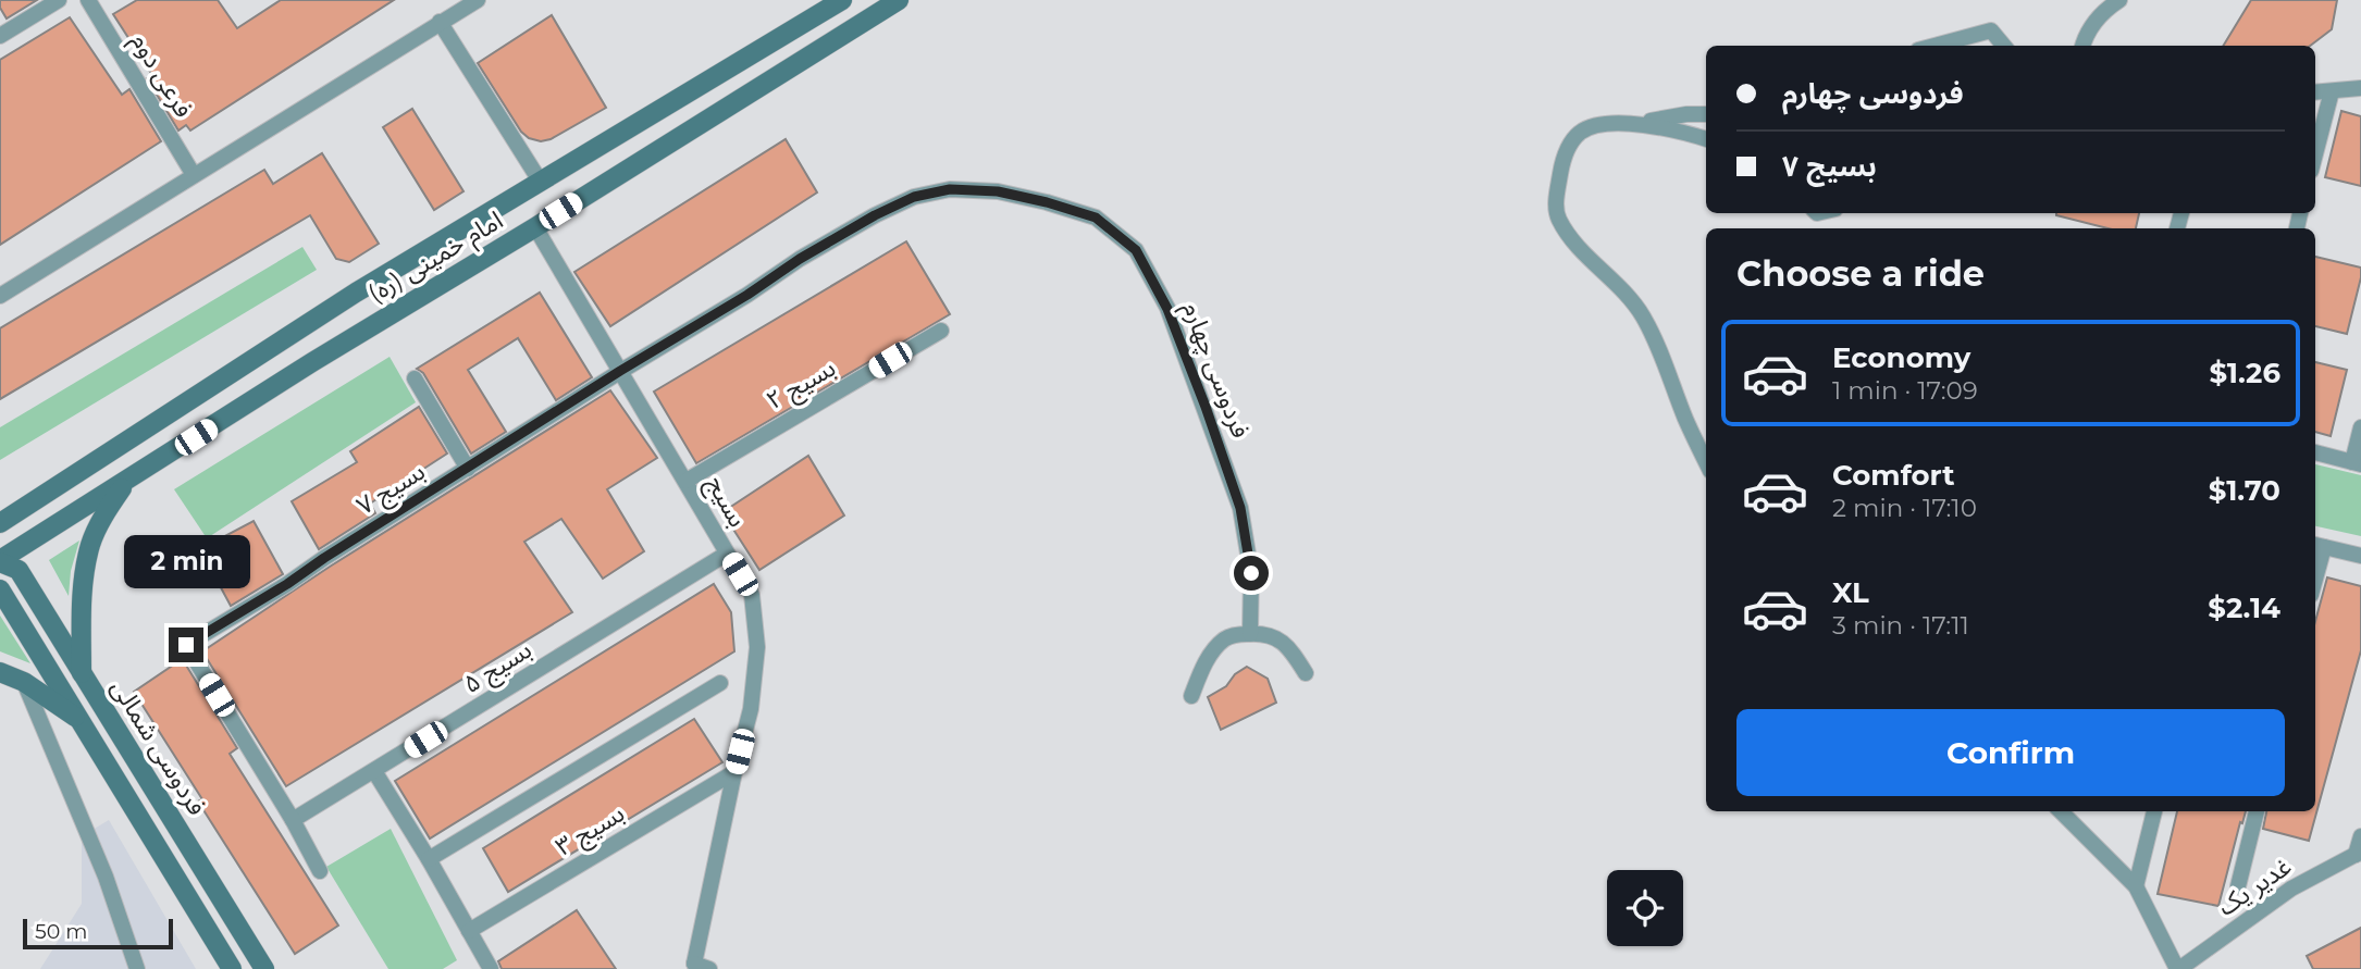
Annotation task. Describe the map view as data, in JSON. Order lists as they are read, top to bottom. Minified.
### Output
{"streets":{"main road":["امام خمینی (ره)","فردوسی شمالی"],"street":["فرعی دوم","فردوسی چهارم","بسیج ۲","بسیج ۷","بسیج","بسیج ۵","بسیج ۳","غدیر یک"]},"crossings":[["امام خمینی (ره)","بسیج"],["امام خمینی (ره)","فردوسی شمالی"],["فردوسی چهارم","بسیج ۷"],["فردوسی چهارم","بسیج"],["بسیج ۲","بسیج"],["بسیج ۷","بسیج"],["بسیج ۷","بسیج ۵"],["بسیج","بسیج ۵"],["بسیج","بسیج ۳"]],"scale_bar":"50 m","page":{"banner":["فردوسی چهارم","بسیج ۷"],"heading":"Choose a ride","list":[{"name":"Economy","note":"1 min · 17:09","value":"$1.26"},{"name":"Comfort","note":"2 min · 17:10","value":"$1.70"},{"name":"XL","note":"3 min · 17:11","value":"$2.14"}],"bubble":"2 min","buttons":"Confirm","scale":"50 m"}}
